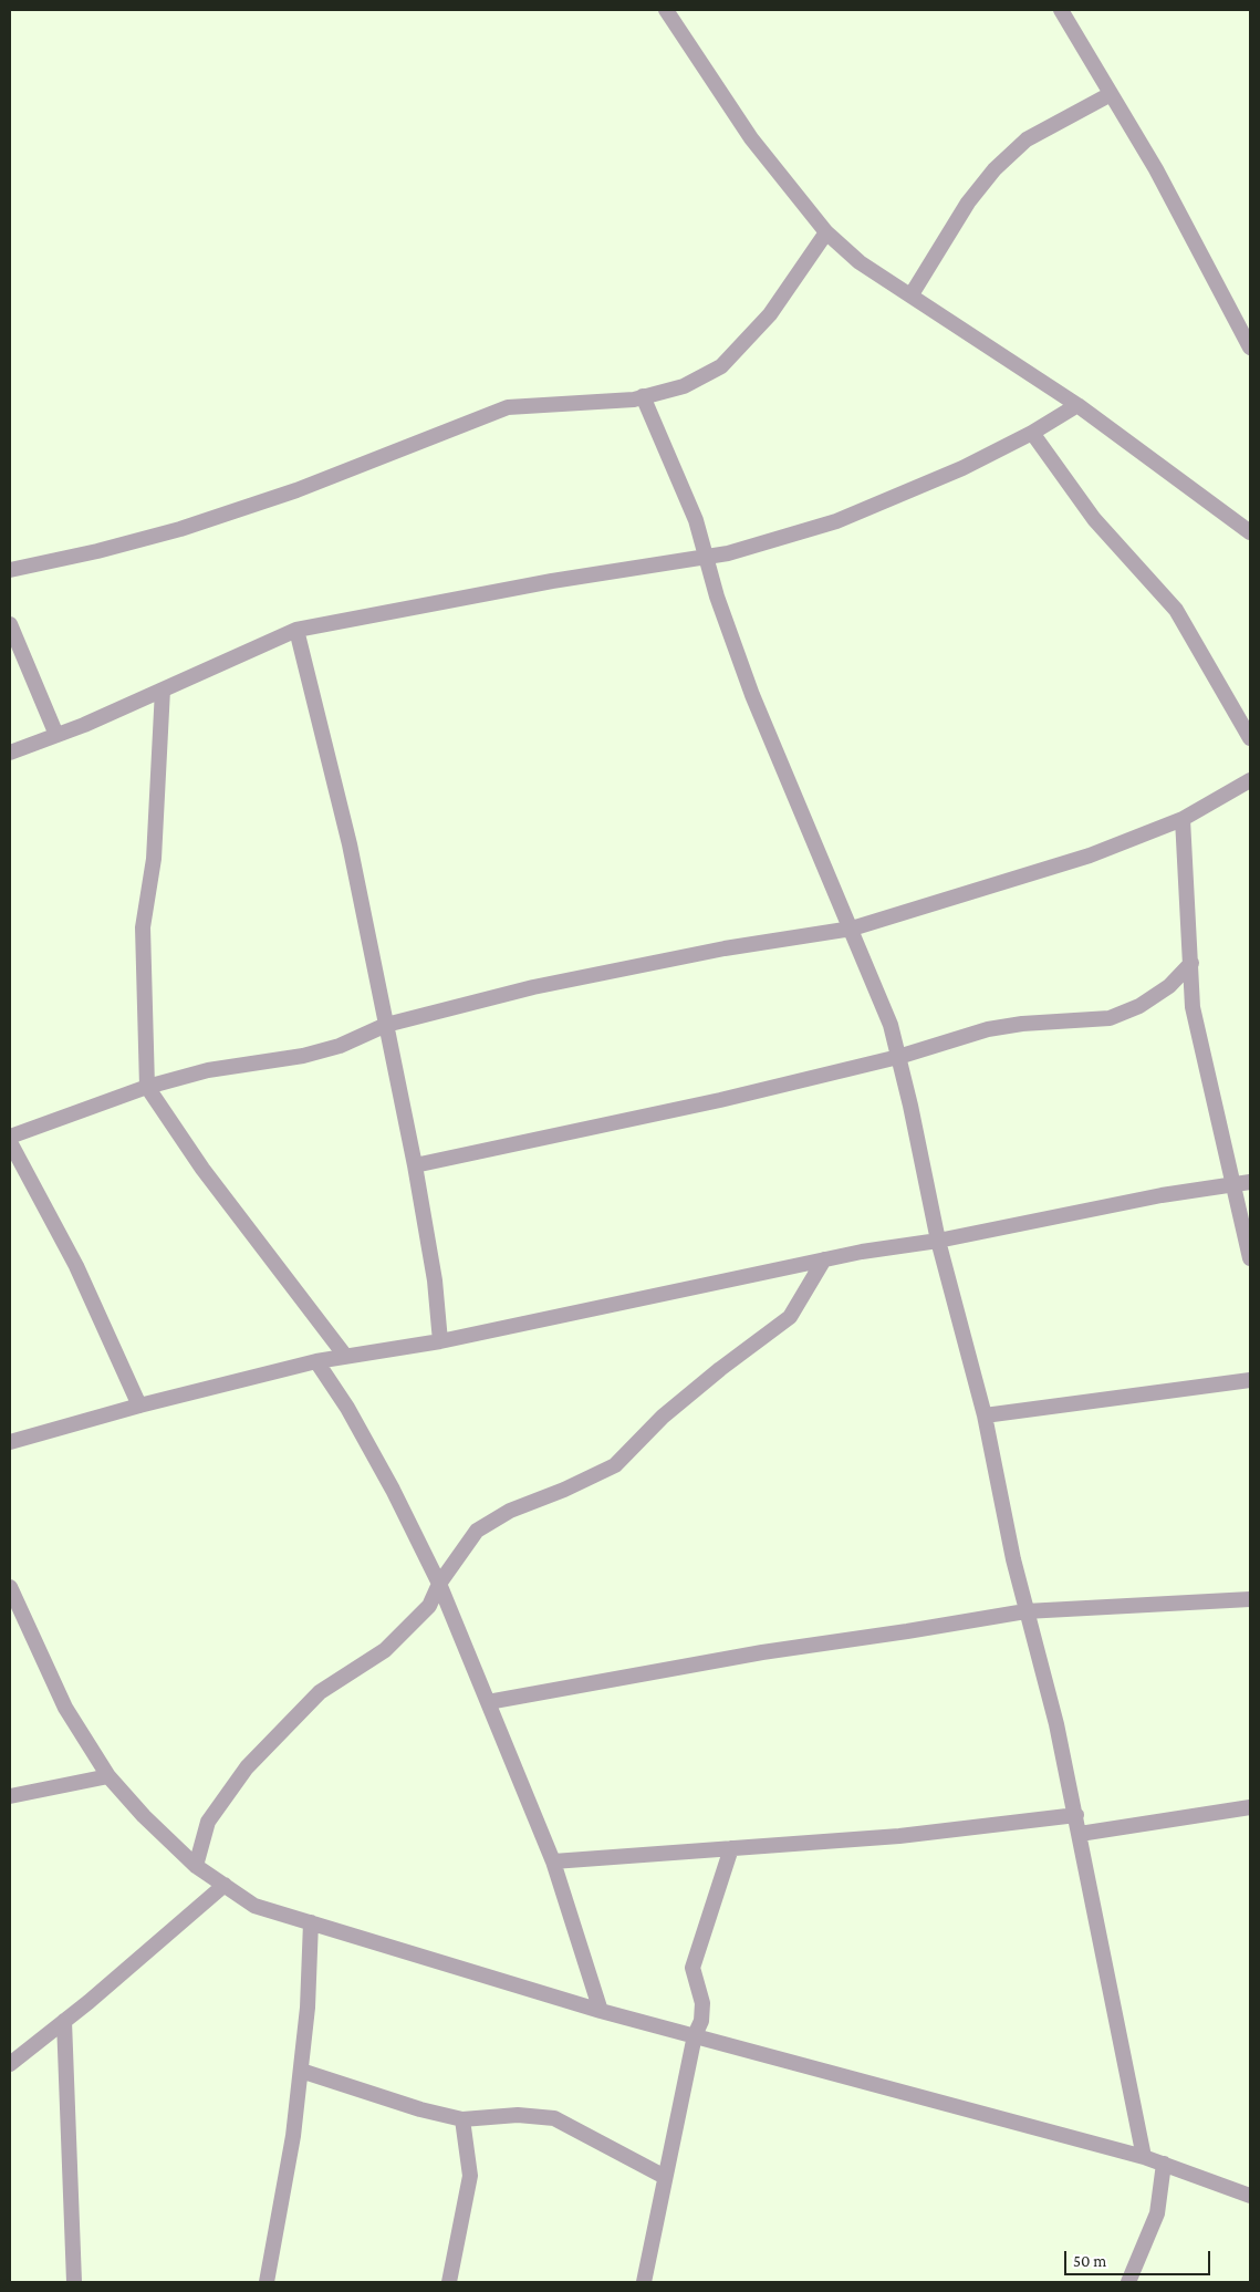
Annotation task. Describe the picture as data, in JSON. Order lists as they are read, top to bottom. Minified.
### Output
{"scale_bar":"50 m"}
